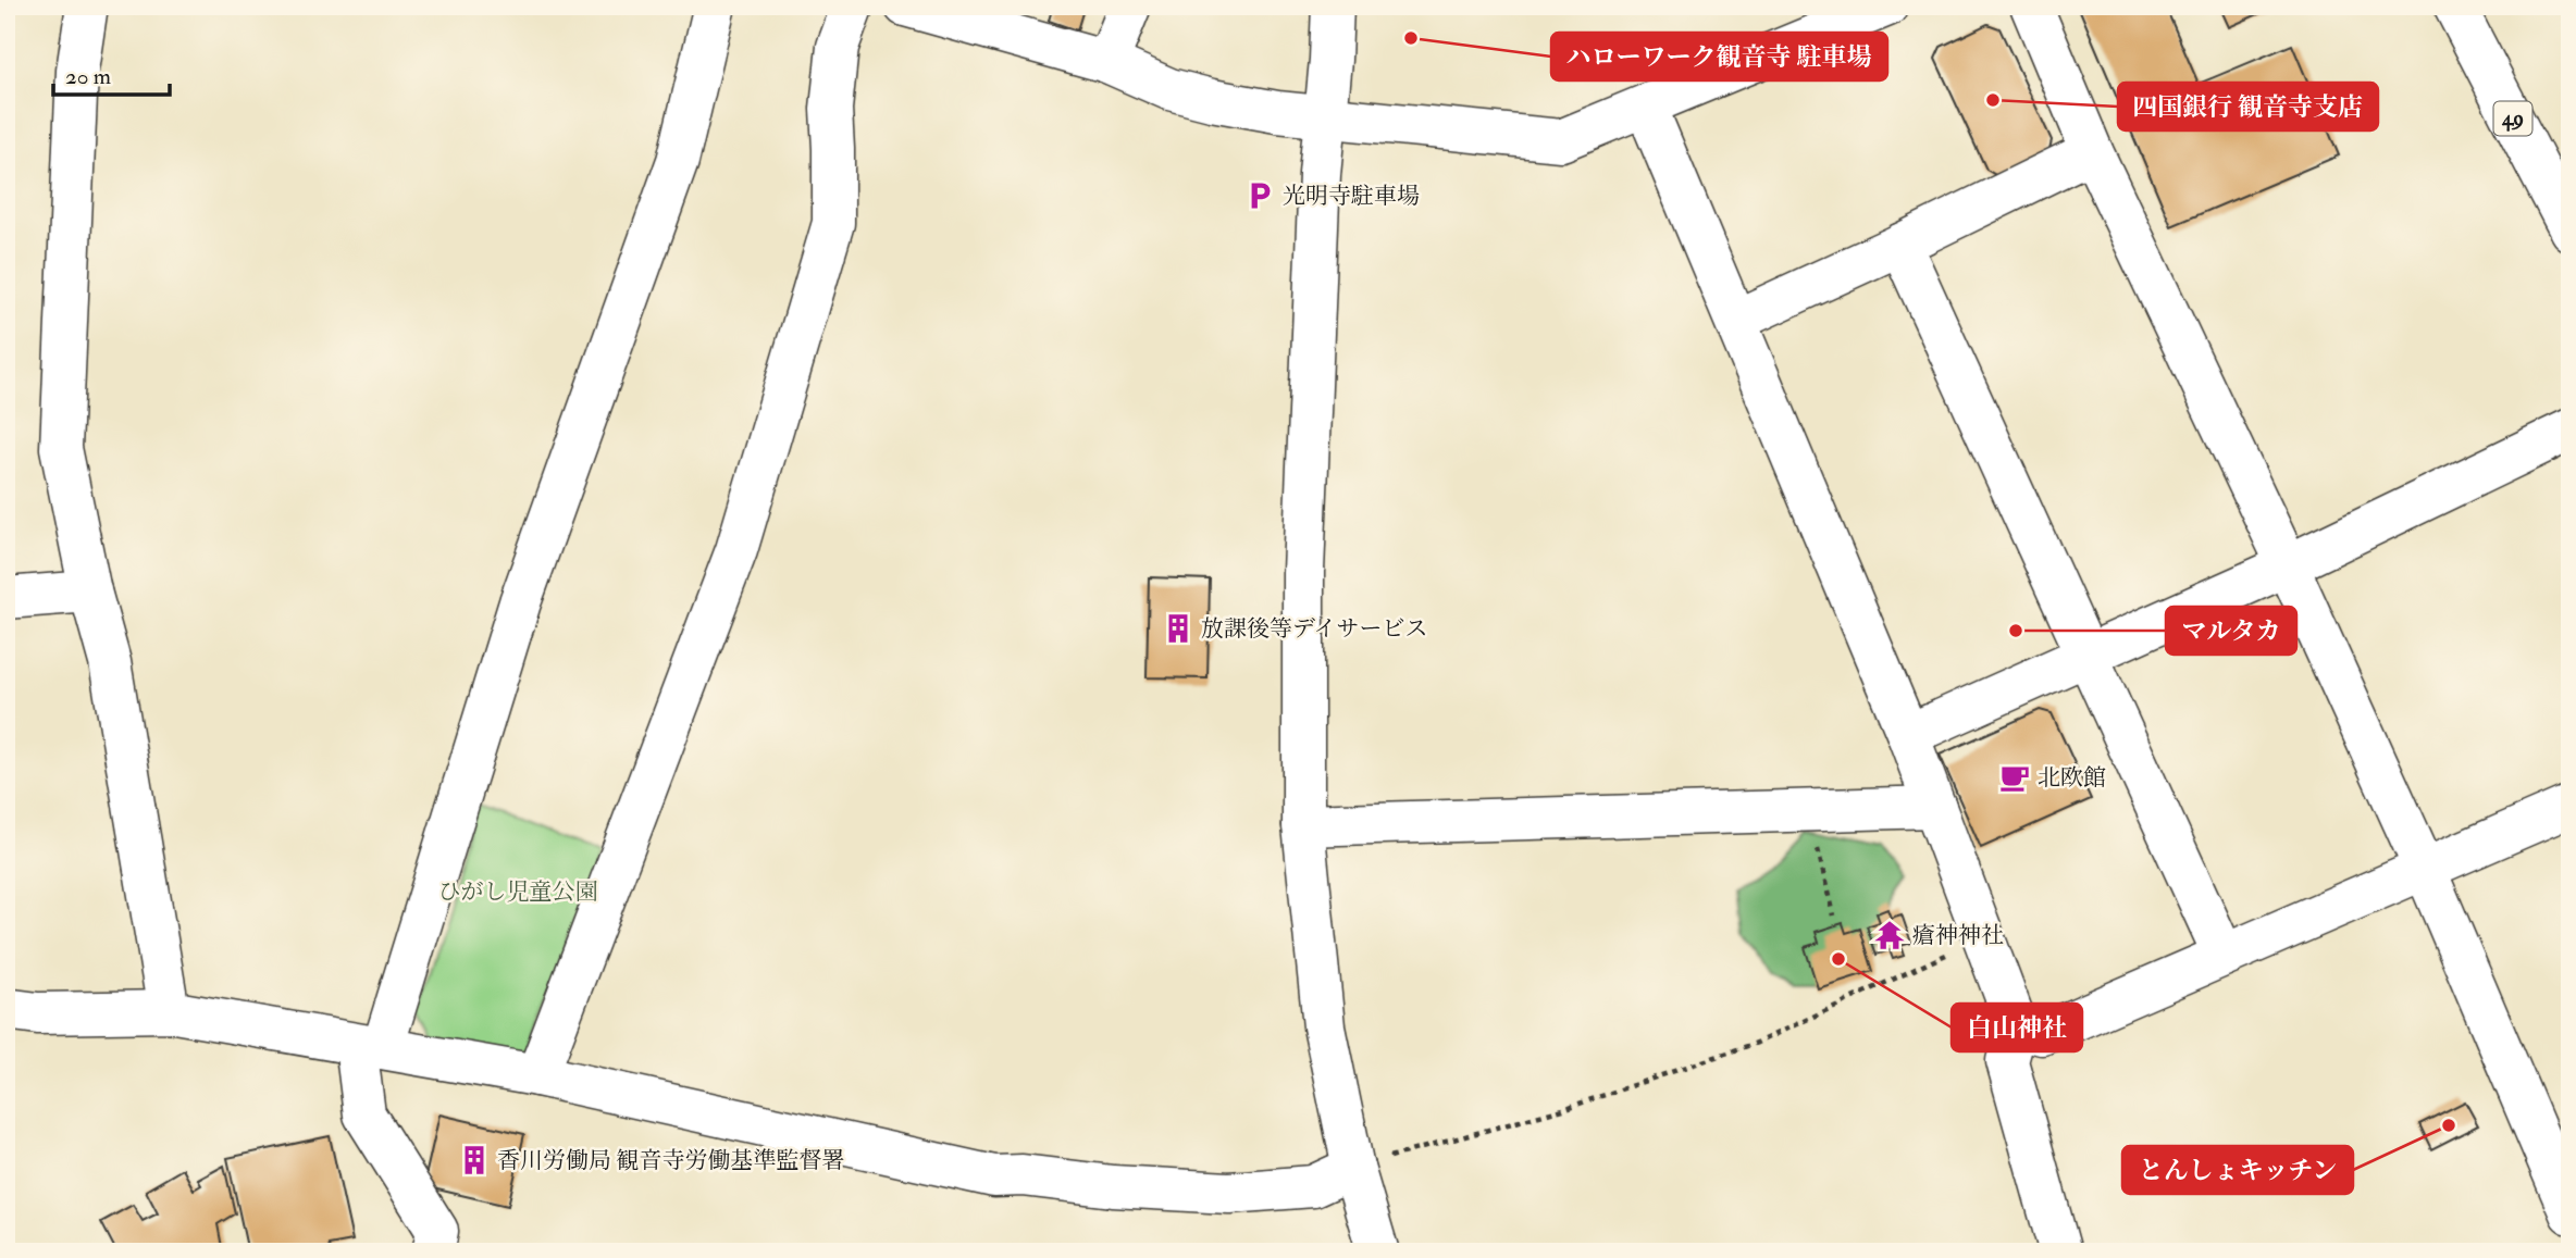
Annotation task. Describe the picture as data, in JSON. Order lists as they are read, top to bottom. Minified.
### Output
{"streets":{"street":["49"]},"parks":["ひがし児童公園"],"places":{"other":["ハローワーク観音寺 駐車場","四国銀行 観音寺支店","マルタカ","白山神社","とんしょキッチン"],"parking":["光明寺駐車場"],"building":["放課後等デイサービス","香川労働局 観音寺労働基準監督署"],"cafe":["北欧館"],"temple":["瘡神神社"]},"scale_bar":"20 m"}
